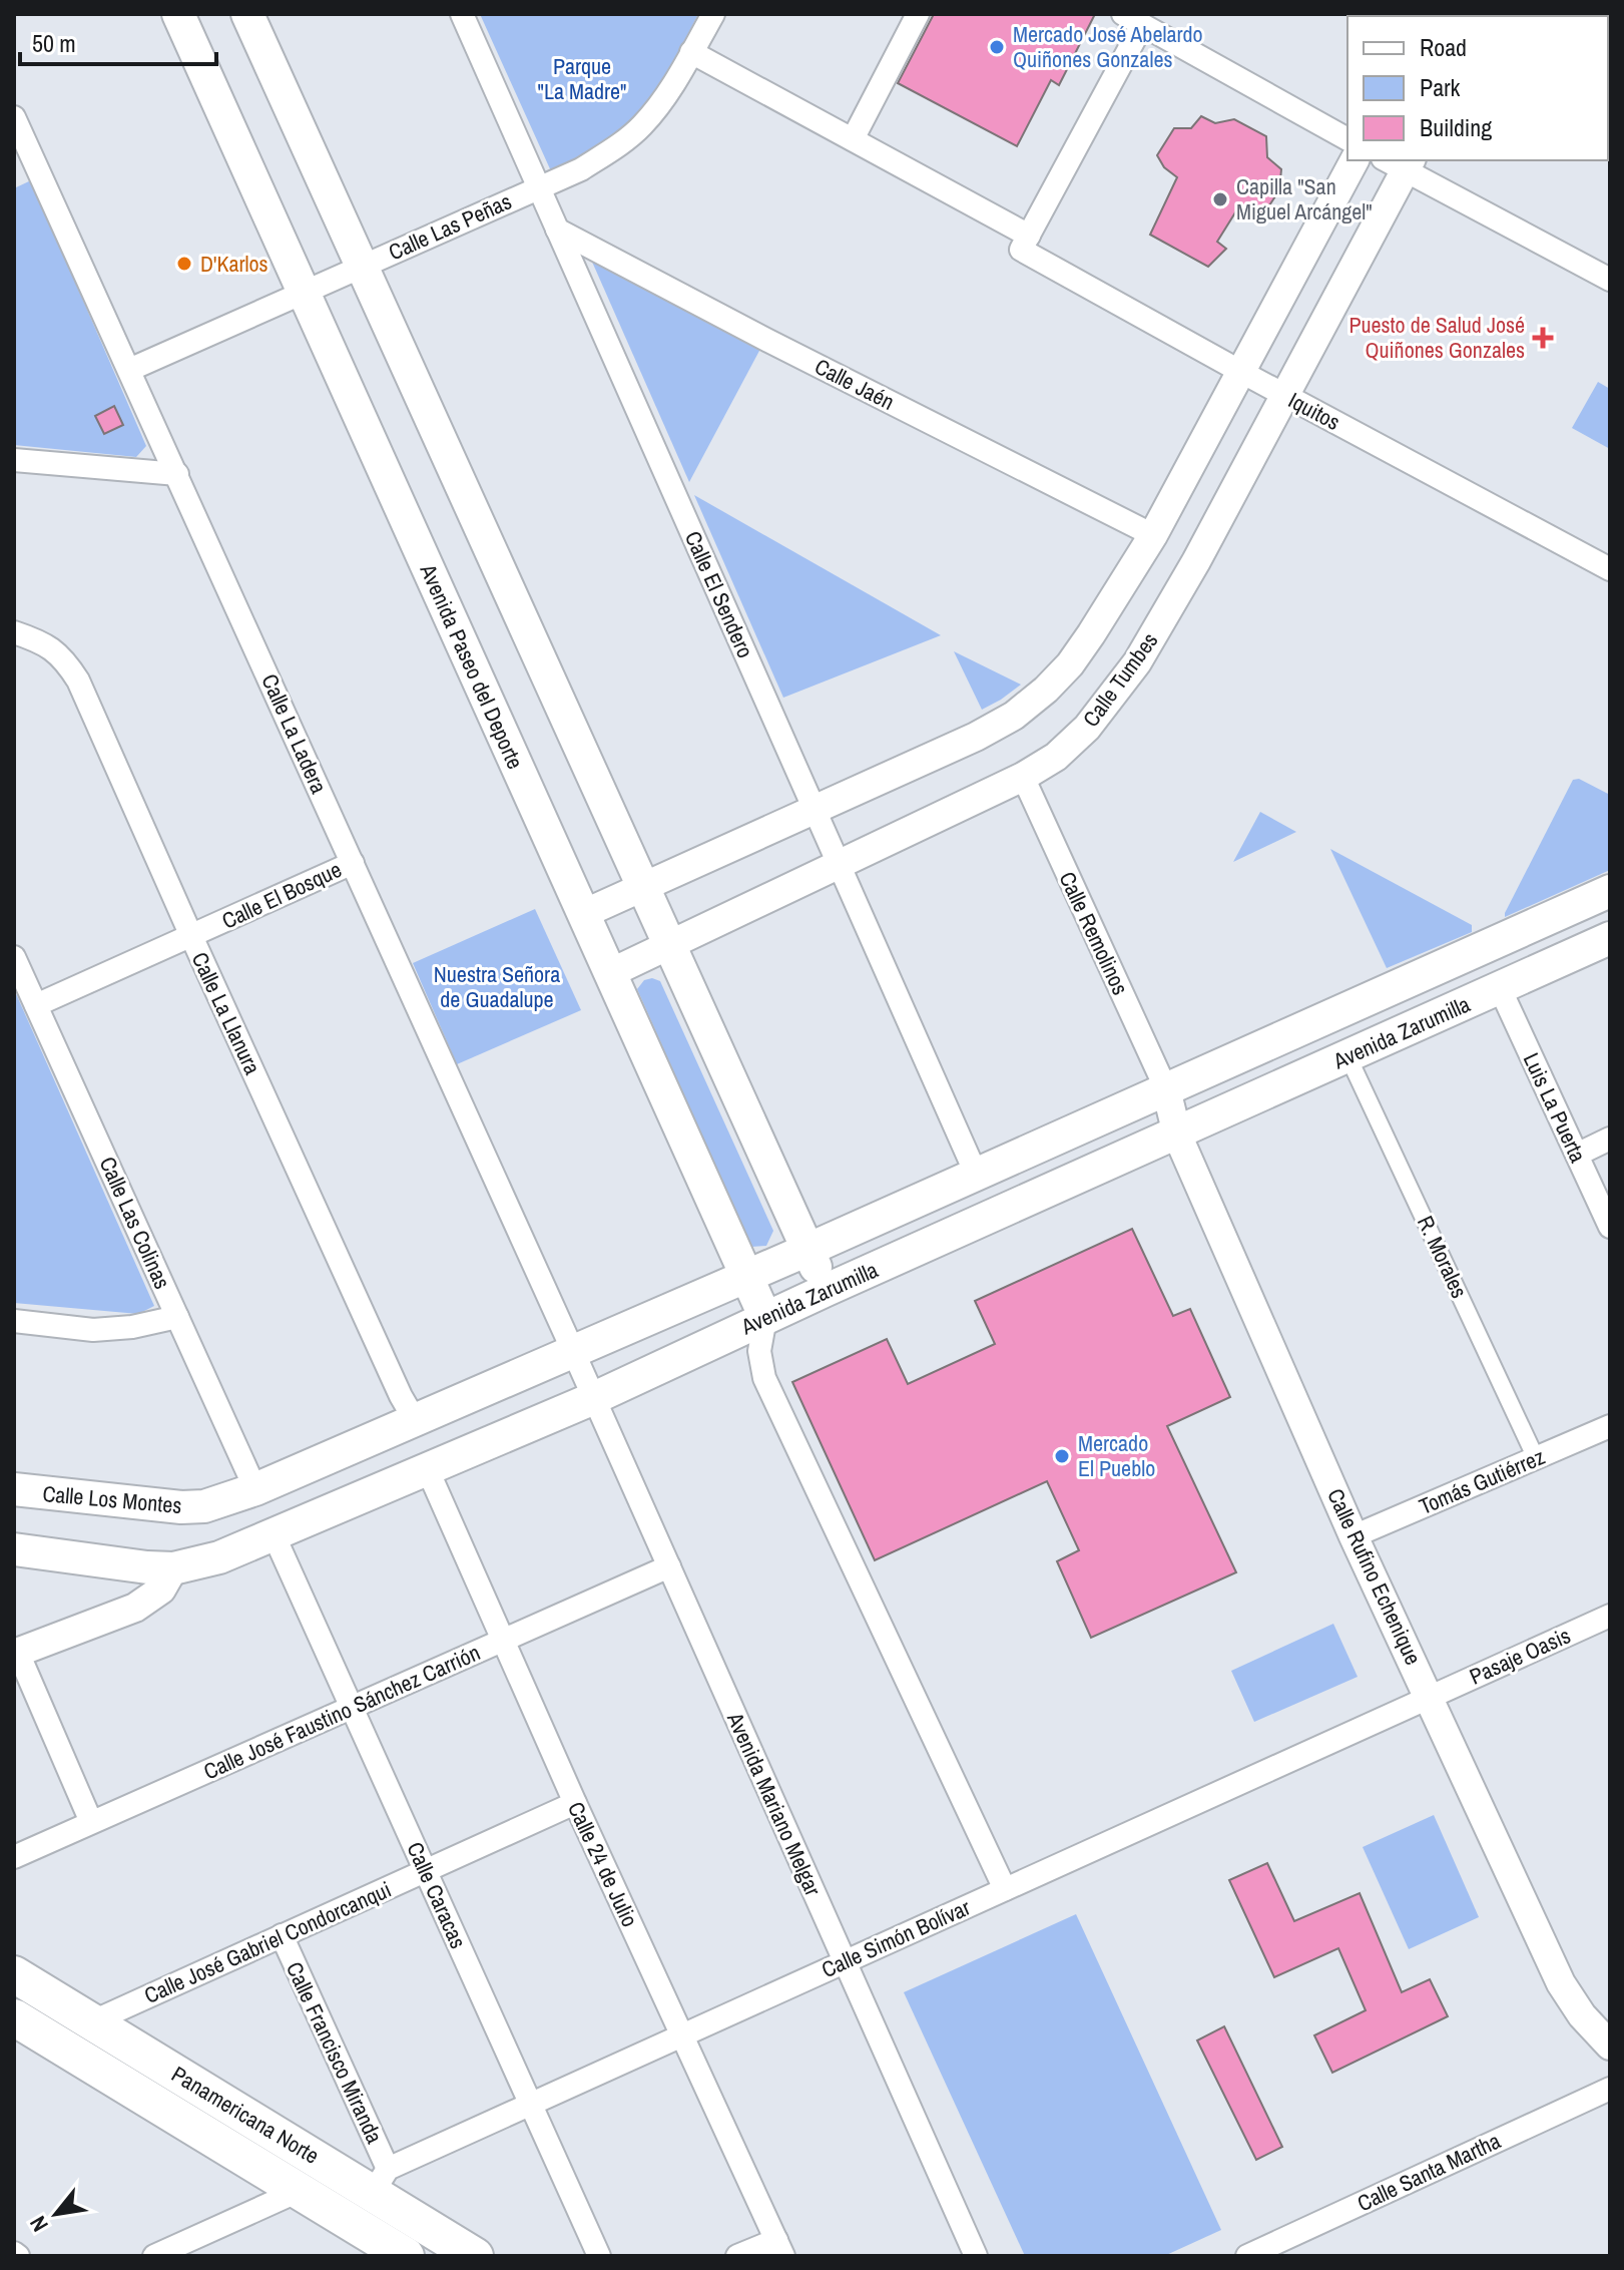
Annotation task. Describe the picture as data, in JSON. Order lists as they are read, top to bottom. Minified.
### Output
{"streets":{"highway":["Panamericana Norte"],"main road":["Avenida Paseo del Deporte","Avenida Zarumilla","Calle Los Montes"],"street":["Calle Las Peñas","Calle Jaén","Iquitos","Calle El Sendero","Calle Tumbes","Calle La Ladera","Calle El Bosque","Calle Remolinos","Calle La Llanura","Luis La Puerta","Calle Las Colinas","R. Morales","Tomás Gutiérrez","Calle Rufino Echenique","Pasaje Oasis","Calle José Faustino Sánchez Carrión","Avenida Mariano Melgar","Calle 24 de Julio","Calle Caracas","Calle Simón Bolívar","Calle José Gabriel Condorcanqui","Calle Francisco Miranda","Calle Santa Martha"]},"crossings":[["Calle Las Peñas","Iquitos"],["Calle Las Peñas","Calle El Sendero"],["Calle Las Peñas","Avenida Paseo del Deporte"],["Calle Las Peñas","Calle La Ladera"],["Calle Jaén","Calle El Sendero"],["Iquitos","Calle Tumbes"],["Calle El Sendero","Calle Tumbes"],["Calle El Sendero","Avenida Zarumilla"],["Avenida Paseo del Deporte","Calle Tumbes"],["Avenida Paseo del Deporte","Avenida Zarumilla"],["Calle Tumbes","Calle Remolinos"],["Calle La Ladera","Calle El Bosque"],["Calle La Ladera","Avenida Zarumilla"],["Calle La Ladera","Avenida Mariano Melgar"],["Calle El Bosque","Calle La Llanura"],["Calle El Bosque","Calle Las Colinas"],["Calle Remolinos","Avenida Zarumilla"],["Calle Remolinos","Calle Rufino Echenique"],["Calle La Llanura","Avenida Zarumilla"],["Avenida Zarumilla","Luis La Puerta"],["Avenida Zarumilla","Calle Las Colinas"],["Avenida Zarumilla","R. Morales"],["Avenida Zarumilla","Calle Los Montes"],["Avenida Zarumilla","Calle Rufino Echenique"],["Avenida Zarumilla","Avenida Mariano Melgar"],["Avenida Zarumilla","Calle 24 de Julio"],["Avenida Zarumilla","Calle Caracas"],["Calle Las Colinas","Calle Los Montes"],["R. Morales","Tomás Gutiérrez"],["Tomás Gutiérrez","Calle Rufino Echenique"],["Calle Rufino Echenique","Pasaje Oasis"],["Calle Rufino Echenique","Calle Simón Bolívar"],["Pasaje Oasis","Calle Simón Bolívar"],["Calle José Faustino Sánchez Carrión","Avenida Mariano Melgar"],["Calle José Faustino Sánchez Carrión","Calle 24 de Julio"],["Calle José Faustino Sánchez Carrión","Calle Caracas"],["Avenida Mariano Melgar","Calle Simón Bolívar"],["Calle 24 de Julio","Calle Simón Bolívar"],["Calle 24 de Julio","Calle José Gabriel Condorcanqui"],["Calle Caracas","Calle Simón Bolívar"],["Calle Caracas","Calle José Gabriel Condorcanqui"],["Calle Simón Bolívar","Calle Francisco Miranda"],["Calle Simón Bolívar","Panamericana Norte"],["Calle José Gabriel Condorcanqui","Calle Francisco Miranda"],["Calle José Gabriel Condorcanqui","Panamericana Norte"],["Calle Francisco Miranda","Panamericana Norte"]],"parks":["Parque \"La Madre\"","Nuestra Señora de Guadalupe"],"places":{"other":["Mercado José Abelardo Quiñones Gonzales","Capilla \"San Miguel Arcángel\"","D'Karlos","Mercado El Pueblo"],"health":["Puesto de Salud José Quiñones Gonzales"]},"legend":["Road","Park","Building"],"scale_bar":"50 m","north":"bottom left"}
